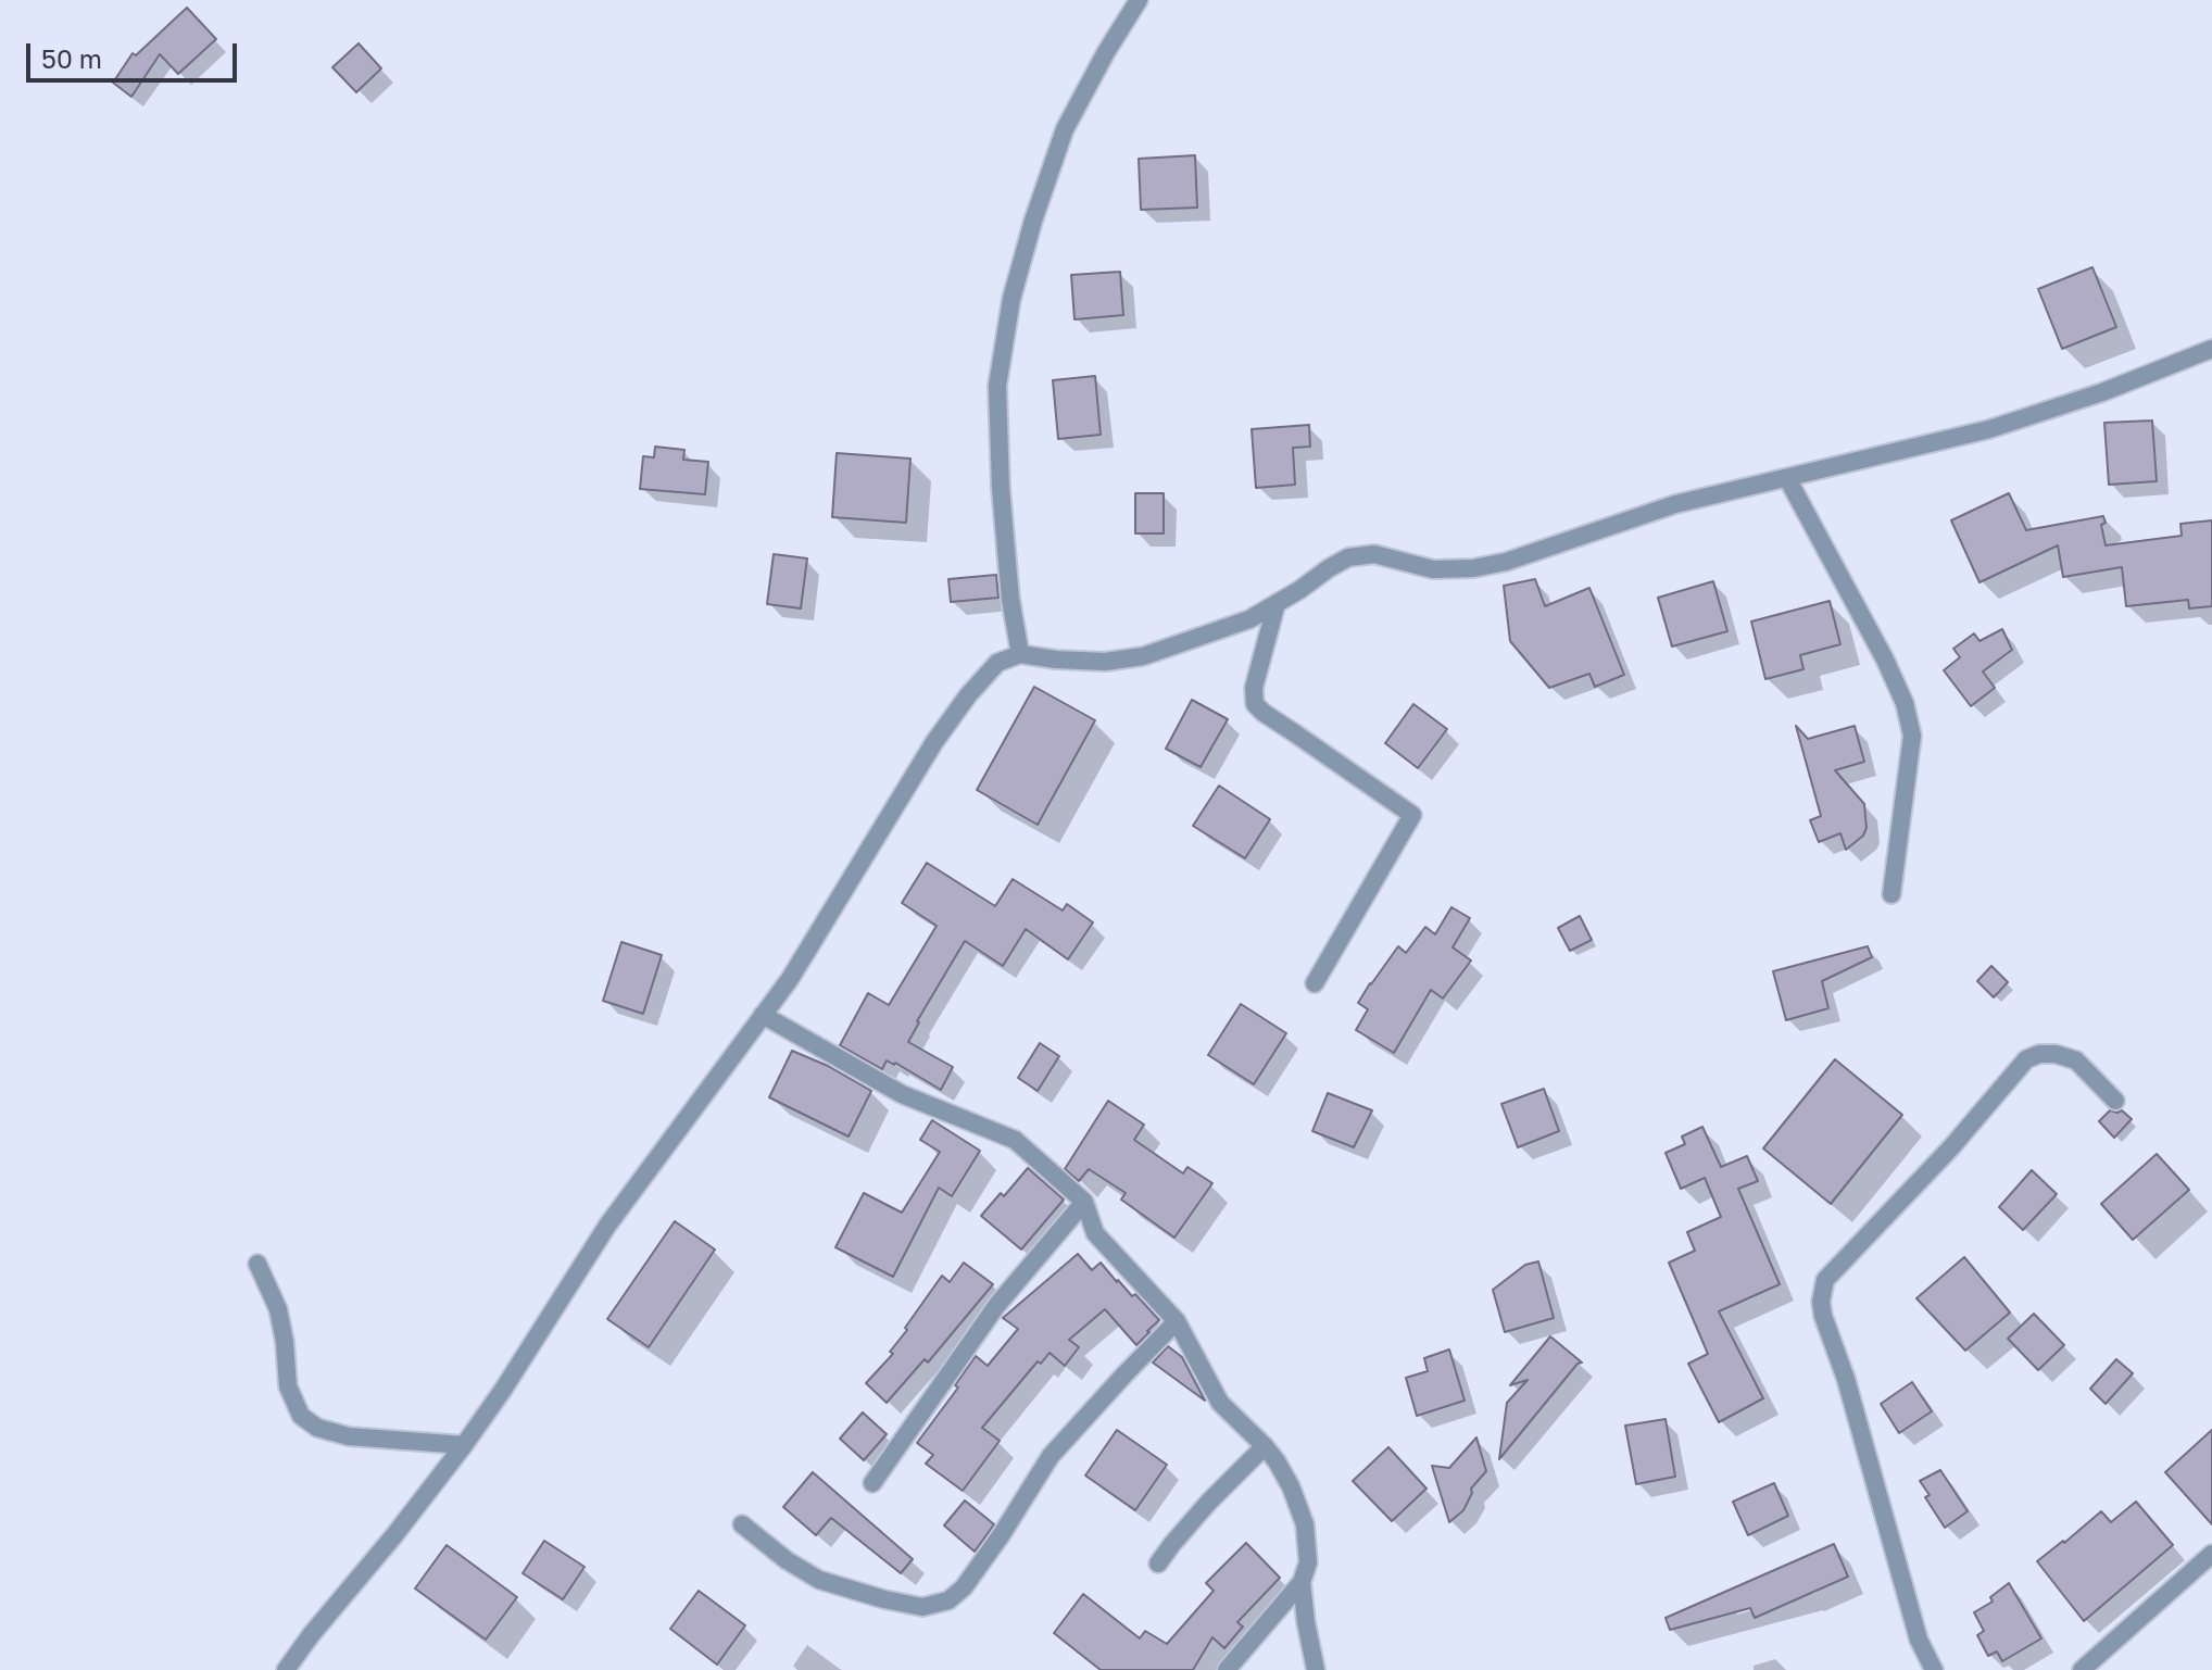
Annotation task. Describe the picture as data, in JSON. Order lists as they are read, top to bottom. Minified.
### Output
{"scale_bar":"50 m"}
